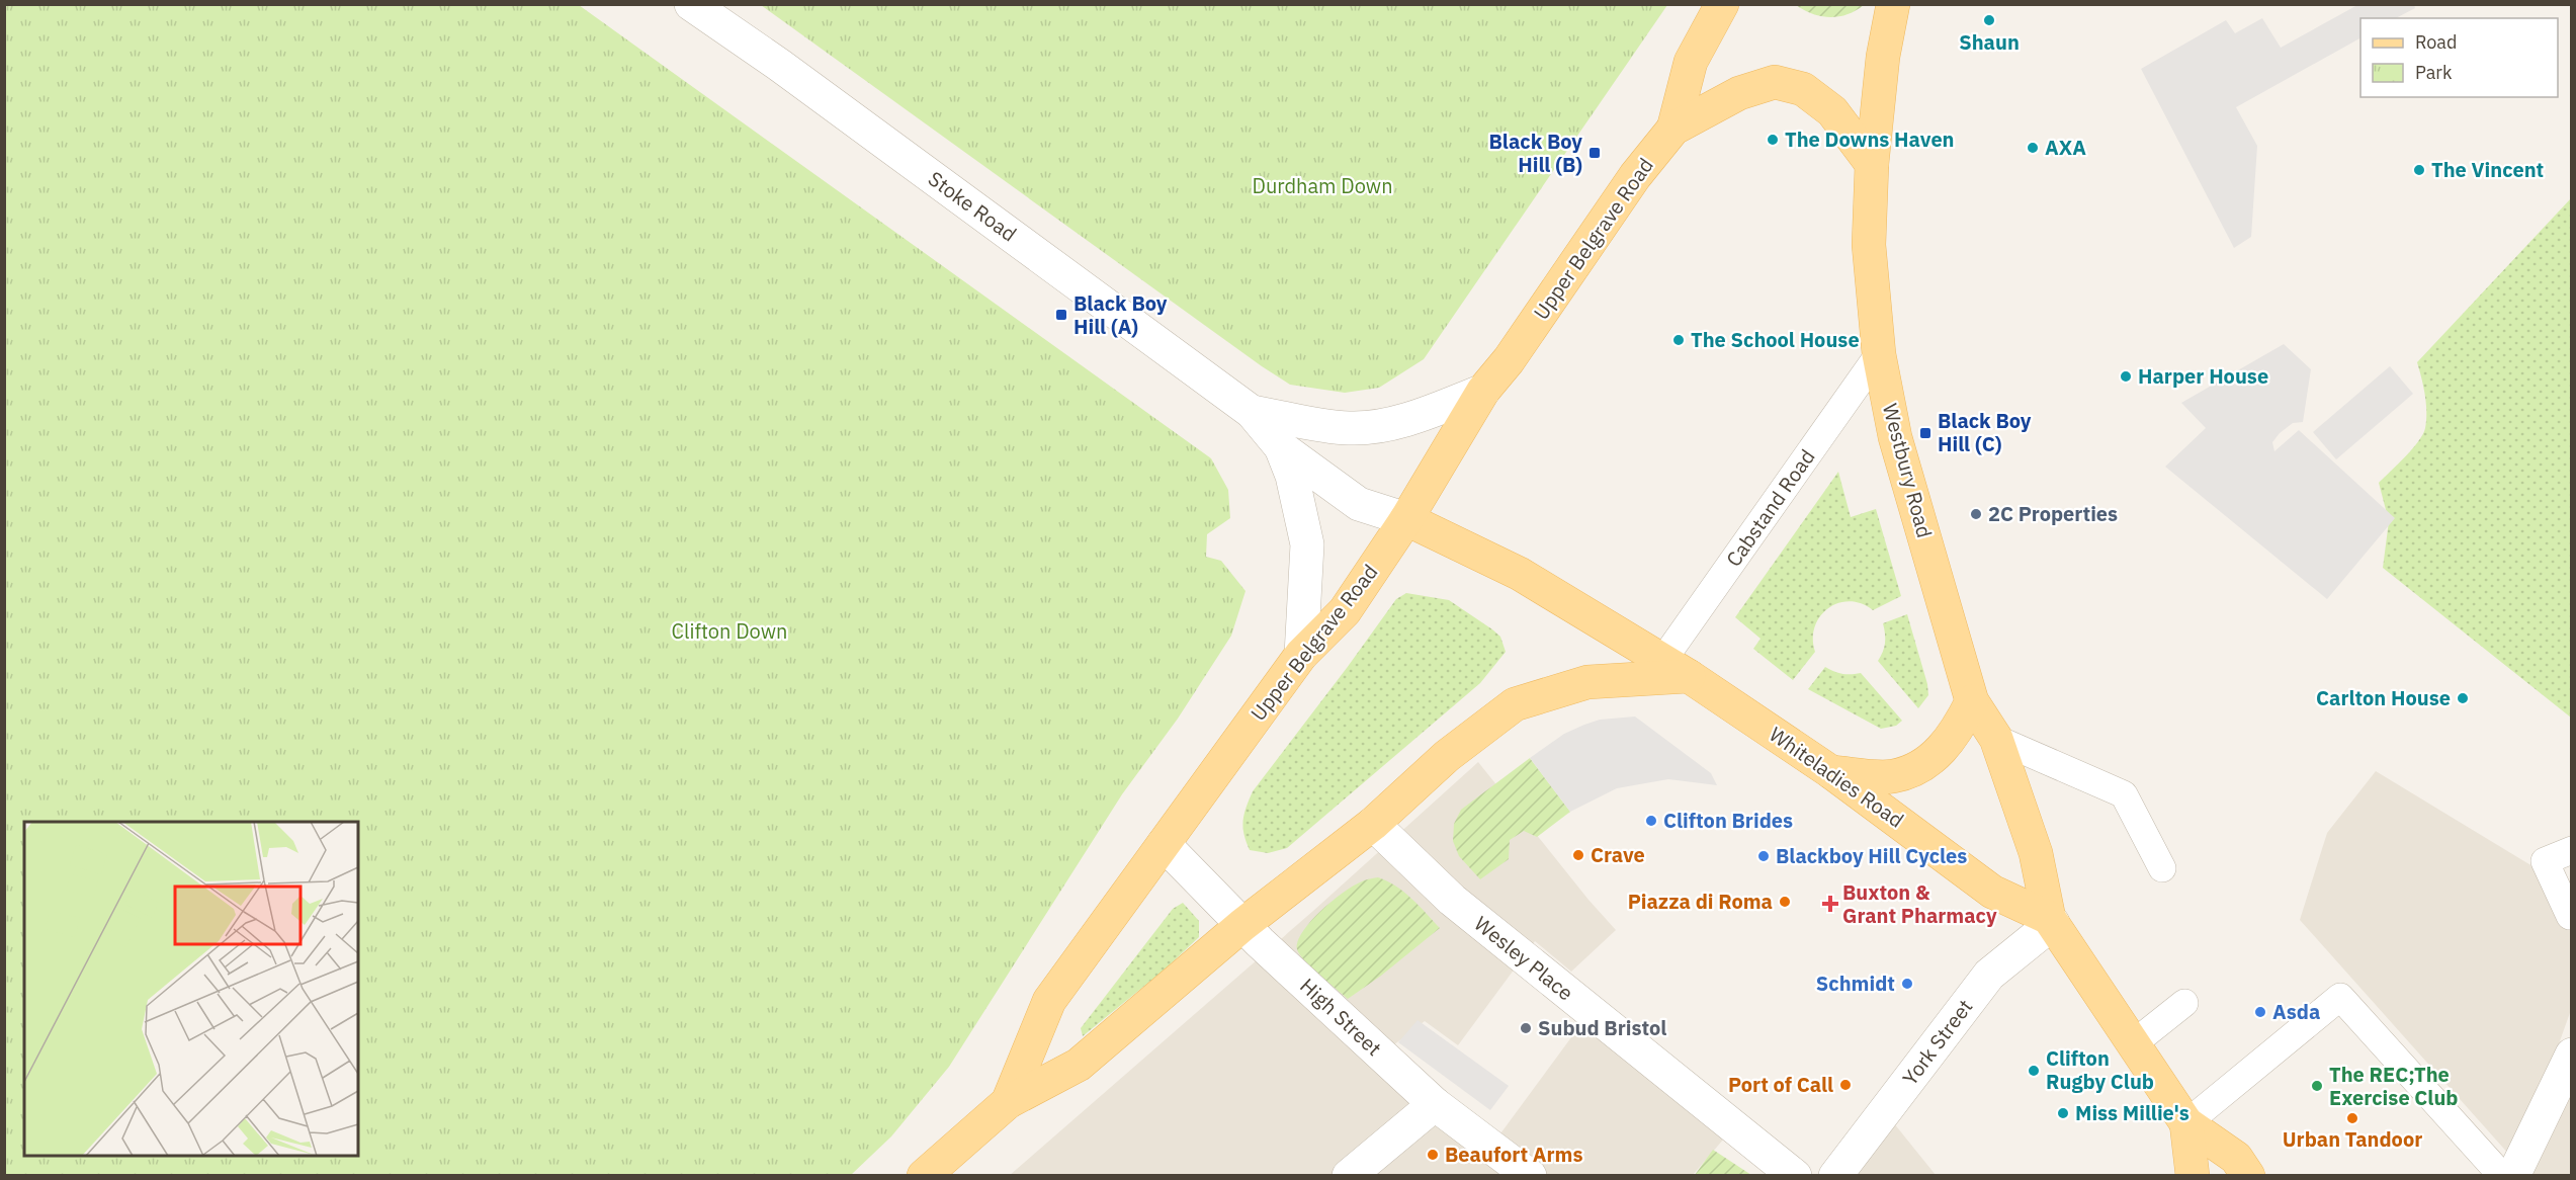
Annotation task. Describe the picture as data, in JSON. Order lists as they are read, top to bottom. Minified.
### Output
{"streets":{"main road":["Upper Belgrave Road","Westbury Road","Whiteladies Road"],"street":["Stoke Road","Wesley Place","High Street","York Street"],"lane":["Cabstand Road"]},"crossings":[["Stoke Road","Upper Belgrave Road"],["Stoke Road","Whiteladies Road"],["Upper Belgrave Road","Westbury Road"],["Upper Belgrave Road","Cabstand Road"],["Upper Belgrave Road","Whiteladies Road"],["Upper Belgrave Road","Wesley Place"],["Upper Belgrave Road","High Street"],["Westbury Road","Cabstand Road"],["Westbury Road","Whiteladies Road"],["Westbury Road","York Street"],["Cabstand Road","Whiteladies Road"],["Whiteladies Road","York Street"]],"parks":["Durdham Down","Clifton Down"],"places":{"other":["Shaun","The Downs Haven","AXA","The Vincent","The School House","Harper House","2C Properties","Carlton House","Clifton Brides","Crave","Blackboy Hill Cycles","Piazza di Roma","Schmidt","Asda","Subud Bristol","Clifton Rugby Club","Port of Call","The REC;The Exercise Club","Miss Millie's","Urban Tandoor","Beaufort Arms"],"transit":["Black Boy Hill (B)","Black Boy Hill (A)","Black Boy Hill (C)"],"health":["Buxton & Grant Pharmacy"]},"legend":["Road","Park"]}
